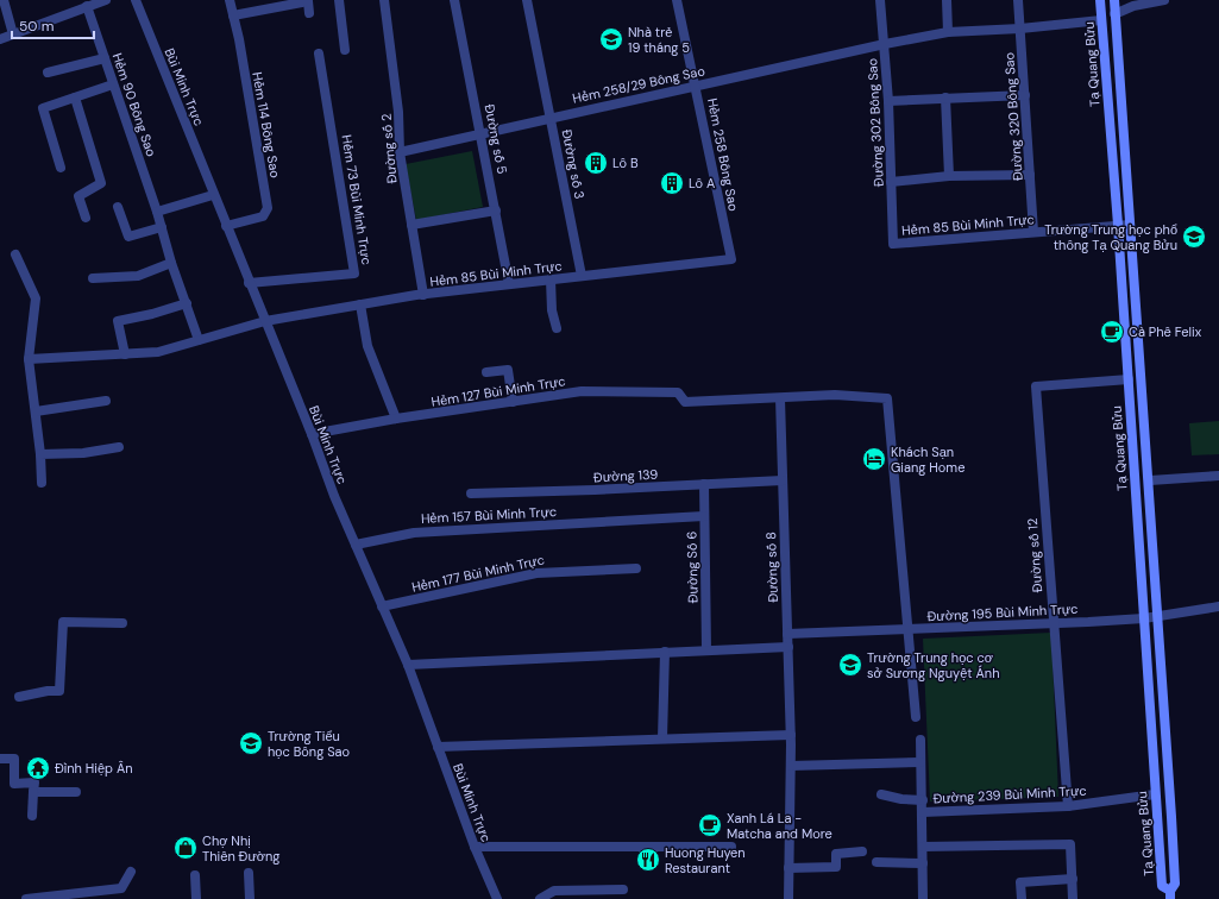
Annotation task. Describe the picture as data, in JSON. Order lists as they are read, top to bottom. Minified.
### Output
{"streets":{"main road":["Tạ Quang Bửu"],"street":["Hẻm 258/29 Bông Sao","Bùi Minh Trực","Hẻm 90 Bông Sao","Đường 320 Bông Sao","Đường 302 Bông Sao","Hẻm 114 Bông Sao","Đường số 5","Đường số 2","Hẻm 258 Bông Sao","Đường số 3","Hẻm 73 Bùi Minh Trực","Hẻm 85 Bùi Minh Trực","Hẻm 127 Bùi Minh Trực","Đường 139","Hẻm 157 Bùi Minh Trực","Đường số 12","Đường Số 6","Đường số 8","Hẻm 177 Bùi Minh Trực","Đường 195 Bùi Minh Trực","Đường 239 Bùi Minh Trực"]},"crossings":[["Tạ Quang Bửu","Hẻm 258/29 Bông Sao"],["Tạ Quang Bửu","Hẻm 85 Bùi Minh Trực"],["Tạ Quang Bửu","Đường số 12"],["Tạ Quang Bửu","Đường 195 Bùi Minh Trực"],["Tạ Quang Bửu","Đường 239 Bùi Minh Trực"],["Hẻm 258/29 Bông Sao","Đường 320 Bông Sao"],["Hẻm 258/29 Bông Sao","Đường 302 Bông Sao"],["Hẻm 258/29 Bông Sao","Đường số 5"],["Hẻm 258/29 Bông Sao","Đường số 2"],["Hẻm 258/29 Bông Sao","Hẻm 258 Bông Sao"],["Hẻm 258/29 Bông Sao","Đường số 3"],["Bùi Minh Trực","Hẻm 114 Bông Sao"],["Bùi Minh Trực","Hẻm 73 Bùi Minh Trực"],["Bùi Minh Trực","Hẻm 85 Bùi Minh Trực"],["Bùi Minh Trực","Hẻm 127 Bùi Minh Trực"],["Bùi Minh Trực","Hẻm 157 Bùi Minh Trực"],["Bùi Minh Trực","Hẻm 177 Bùi Minh Trực"],["Hẻm 90 Bông Sao","Hẻm 85 Bùi Minh Trực"],["Đường 320 Bông Sao","Hẻm 85 Bùi Minh Trực"],["Đường 302 Bông Sao","Hẻm 85 Bùi Minh Trực"],["Đường số 5","Hẻm 85 Bùi Minh Trực"],["Đường số 2","Hẻm 85 Bùi Minh Trực"],["Hẻm 258 Bông Sao","Hẻm 85 Bùi Minh Trực"],["Đường số 3","Hẻm 85 Bùi Minh Trực"],["Hẻm 127 Bùi Minh Trực","Đường số 8"],["Đường 139","Đường Số 6"],["Đường 139","Đường số 8"],["Hẻm 157 Bùi Minh Trực","Đường Số 6"],["Đường số 12","Đường 195 Bùi Minh Trực"],["Đường số 12","Đường 239 Bùi Minh Trực"],["Đường số 8","Đường 195 Bùi Minh Trực"]],"places":{"school or university":["Nhà trẻ 19 tháng 5","Trường Trung học phổ thông Tạ Quang Bửu","Trường Trung học cơ sở Sương Nguyệt Ánh","Trường Tiểu học Bông Sao"],"building":["Lô B","Lô A"],"cafe":["Cà Phê Felix","Xanh Lá La - Matcha and More"],"hotel":["Khách Sạn Giang Home"],"temple":["Đình Hiệp Ân"],"shop":["Chợ Nhị Thiên Đường"],"restaurant":["Huong Huyen Restaurant"]},"scale_bar":"50 m"}
